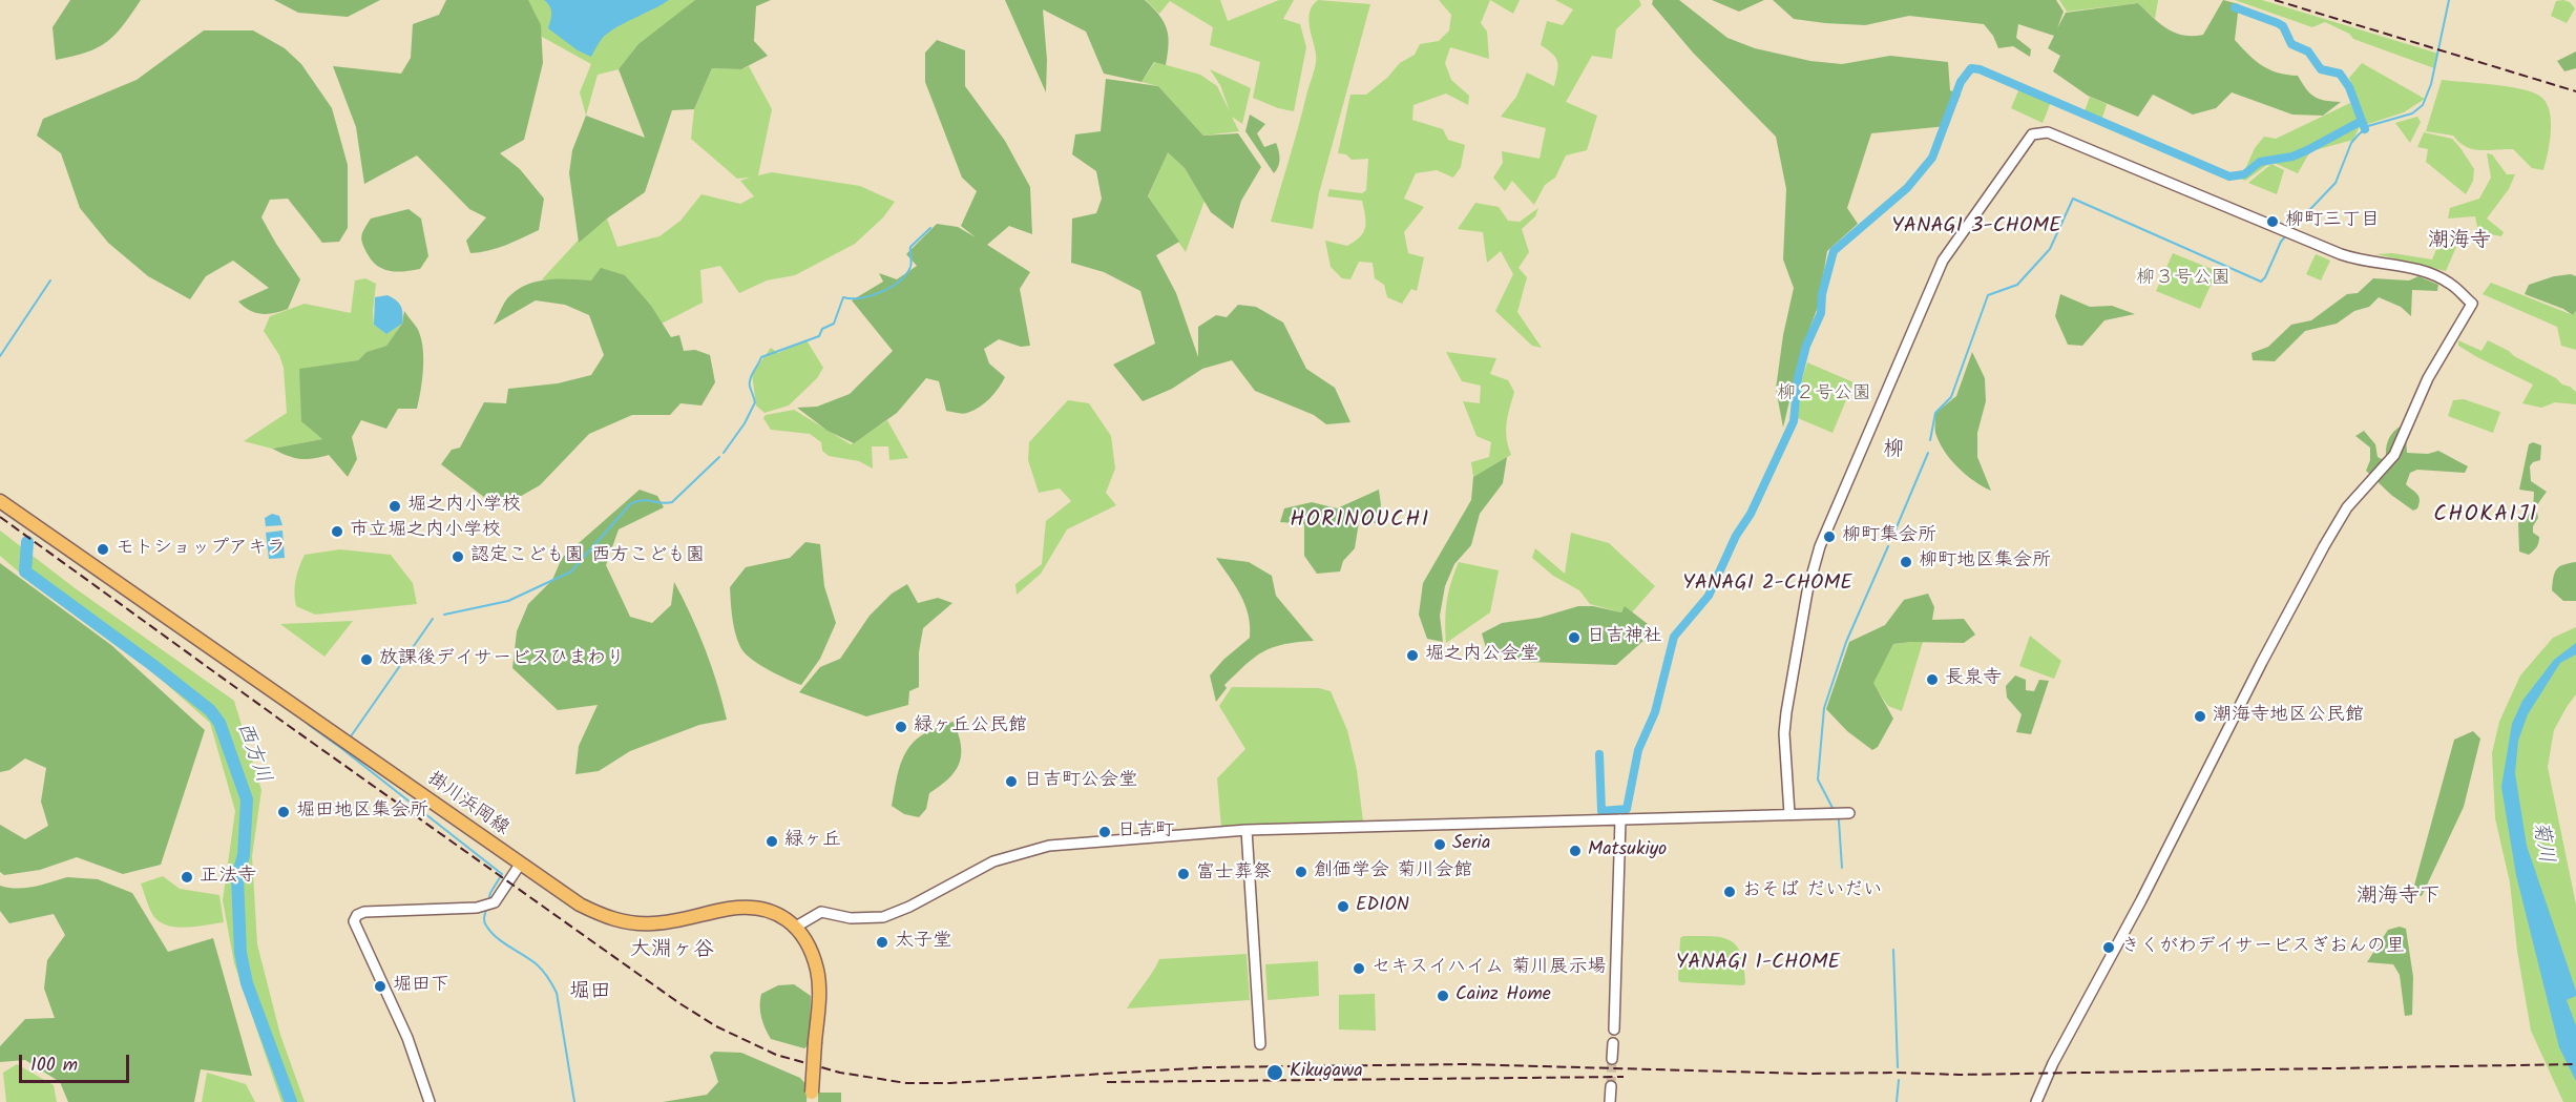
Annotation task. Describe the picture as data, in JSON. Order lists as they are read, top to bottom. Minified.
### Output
{"streets":{"main road":["掛川浜岡線"]},"districts":["YANAGI 3-CHOME","潮海寺","柳","CHOKAIJI","HORINOUCHI","YANAGI 2-CHOME","潮海寺下","大淵ヶ谷","YANAGI 1-CHOME","堀田"],"water":["西方川","菊川"],"parks":["柳３号公園","柳２号公園"],"places":["柳町三丁目","堀之内小学校","市立堀之内小学校","柳町集会所","モトショップアキラ","認定こども園 西方こども園","柳町地区集会所","日吉神社","堀之内公会堂","放課後デイサービスひまわり","長泉寺","潮海寺地区公民館","緑ヶ丘公民館","日吉町公会堂","堀田地区集会所","日吉町","緑ヶ丘","Seria","Matsukiyo","創価学会 菊川会館","富士葬祭","正法寺","おそば だいだい","EDION","太子堂","きくがわデイサービスぎおんの里","セキスイハイム 菊川展示場","堀田下","Cainz Home","Kikugawa"],"scale_bar":"100 m"}
